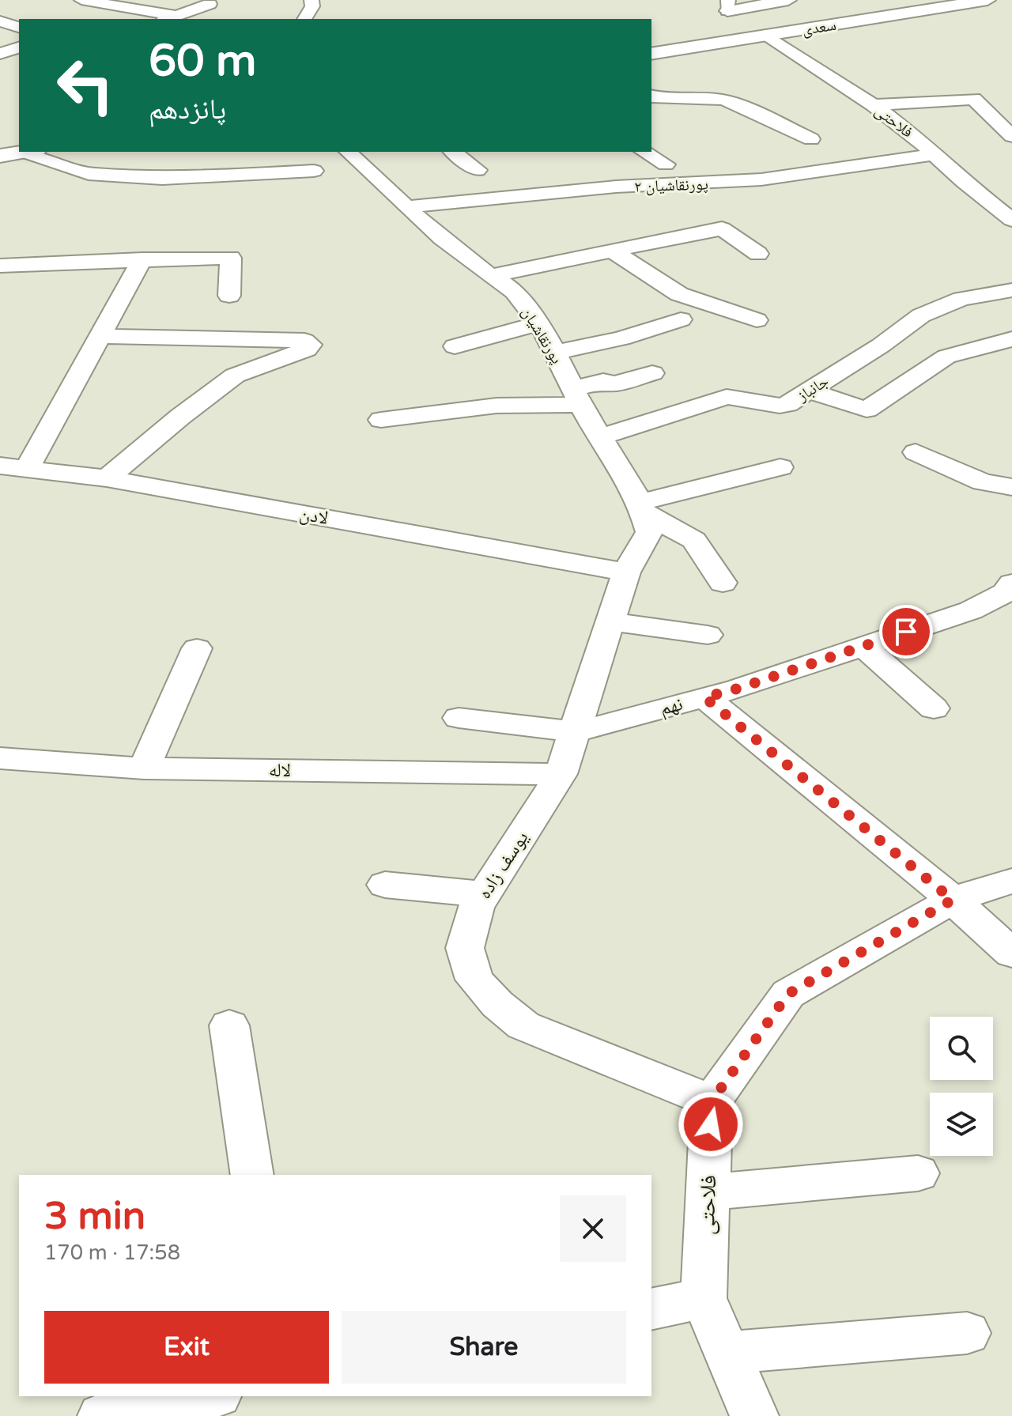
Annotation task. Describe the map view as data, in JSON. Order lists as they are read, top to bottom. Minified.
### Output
{"streets":{"main road":["سعدی"],"street":["فلاحتی","پورنقاشیان ۲","پورنقاشیان","جانباز","لادن","نهم","لاله","یوسف زاده"]},"crossings":[["سعدی","فلاحتی"],["فلاحتی","پورنقاشیان ۲"],["فلاحتی","یوسف زاده"],["پورنقاشیان ۲","پورنقاشیان"],["پورنقاشیان","جانباز"],["لادن","یوسف زاده"],["نهم","یوسف زاده"],["لاله","یوسف زاده"]],"page":{"turn":["60 m","پانزدهم"],"heading":["3 min","170 m · 17:58"],"buttons":["Exit","Share"]}}
